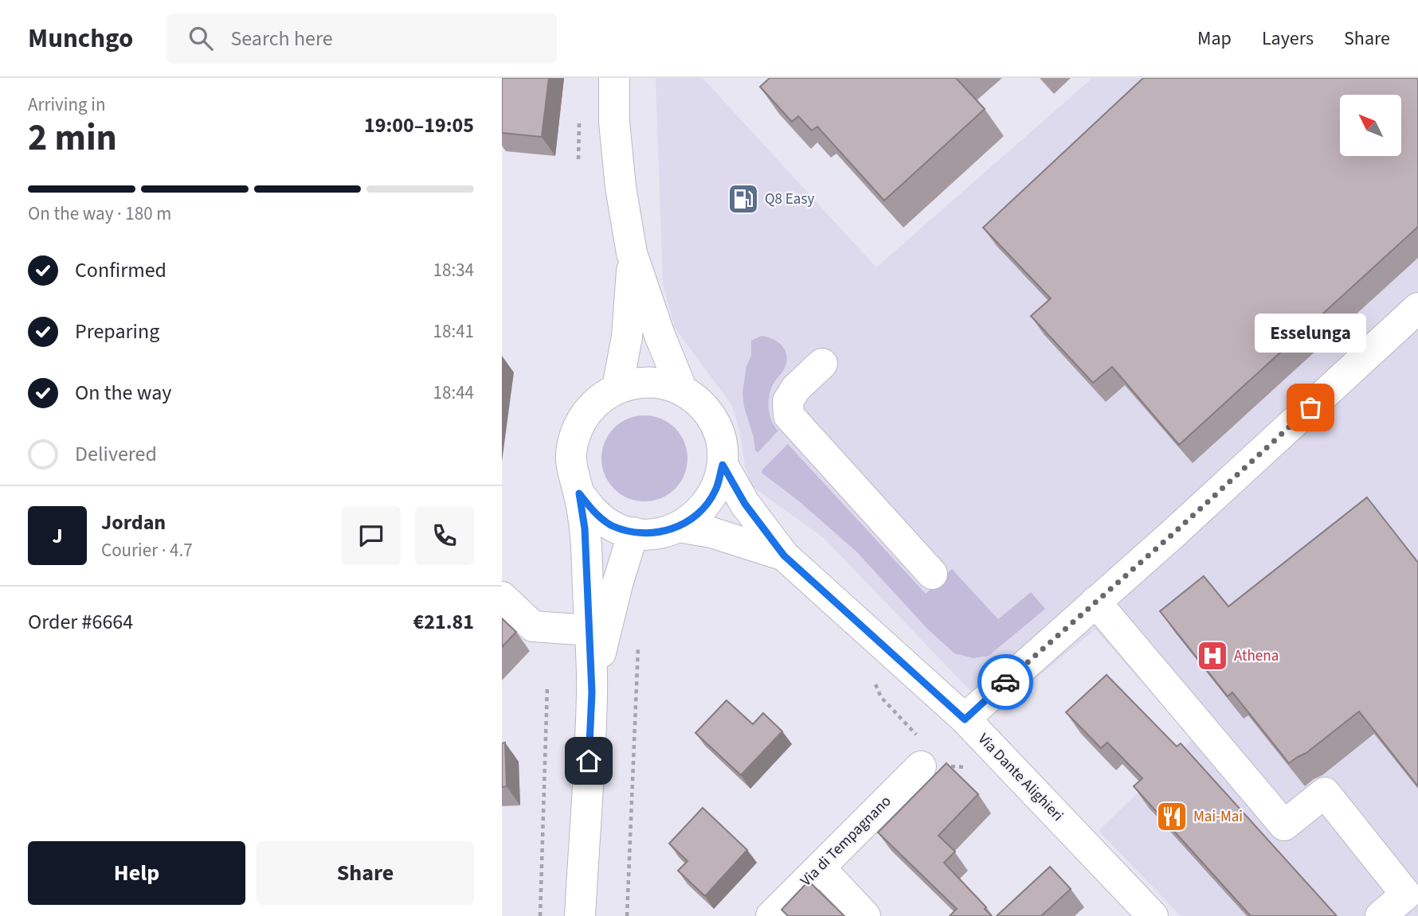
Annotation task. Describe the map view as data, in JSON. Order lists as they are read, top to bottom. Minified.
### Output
{"streets":{"main road":["Via Dante Alighieri","Via di Tempagnano"]},"places":{"fuel station":["Q8 Easy"],"other":["Esselunga"],"hospital":["Athena"],"restaurant":["Mai-Mai"]},"north":"top left","page":{"header":"Munchgo","search":"Search here","nav":["Map","Layers","Share"],"heading":["2 min","Arriving in","19:00–19:05"],"panel":["Jordan","Courier · 4.7","Order #6664","€21.81"],"bar":"On the way · 180 m","list":[["Confirmed","18:34"],["Preparing","18:41"],["On the way","18:44"],"Delivered"],"bubble":"Esselunga","round":"J","buttons":["Help","Share"]}}
